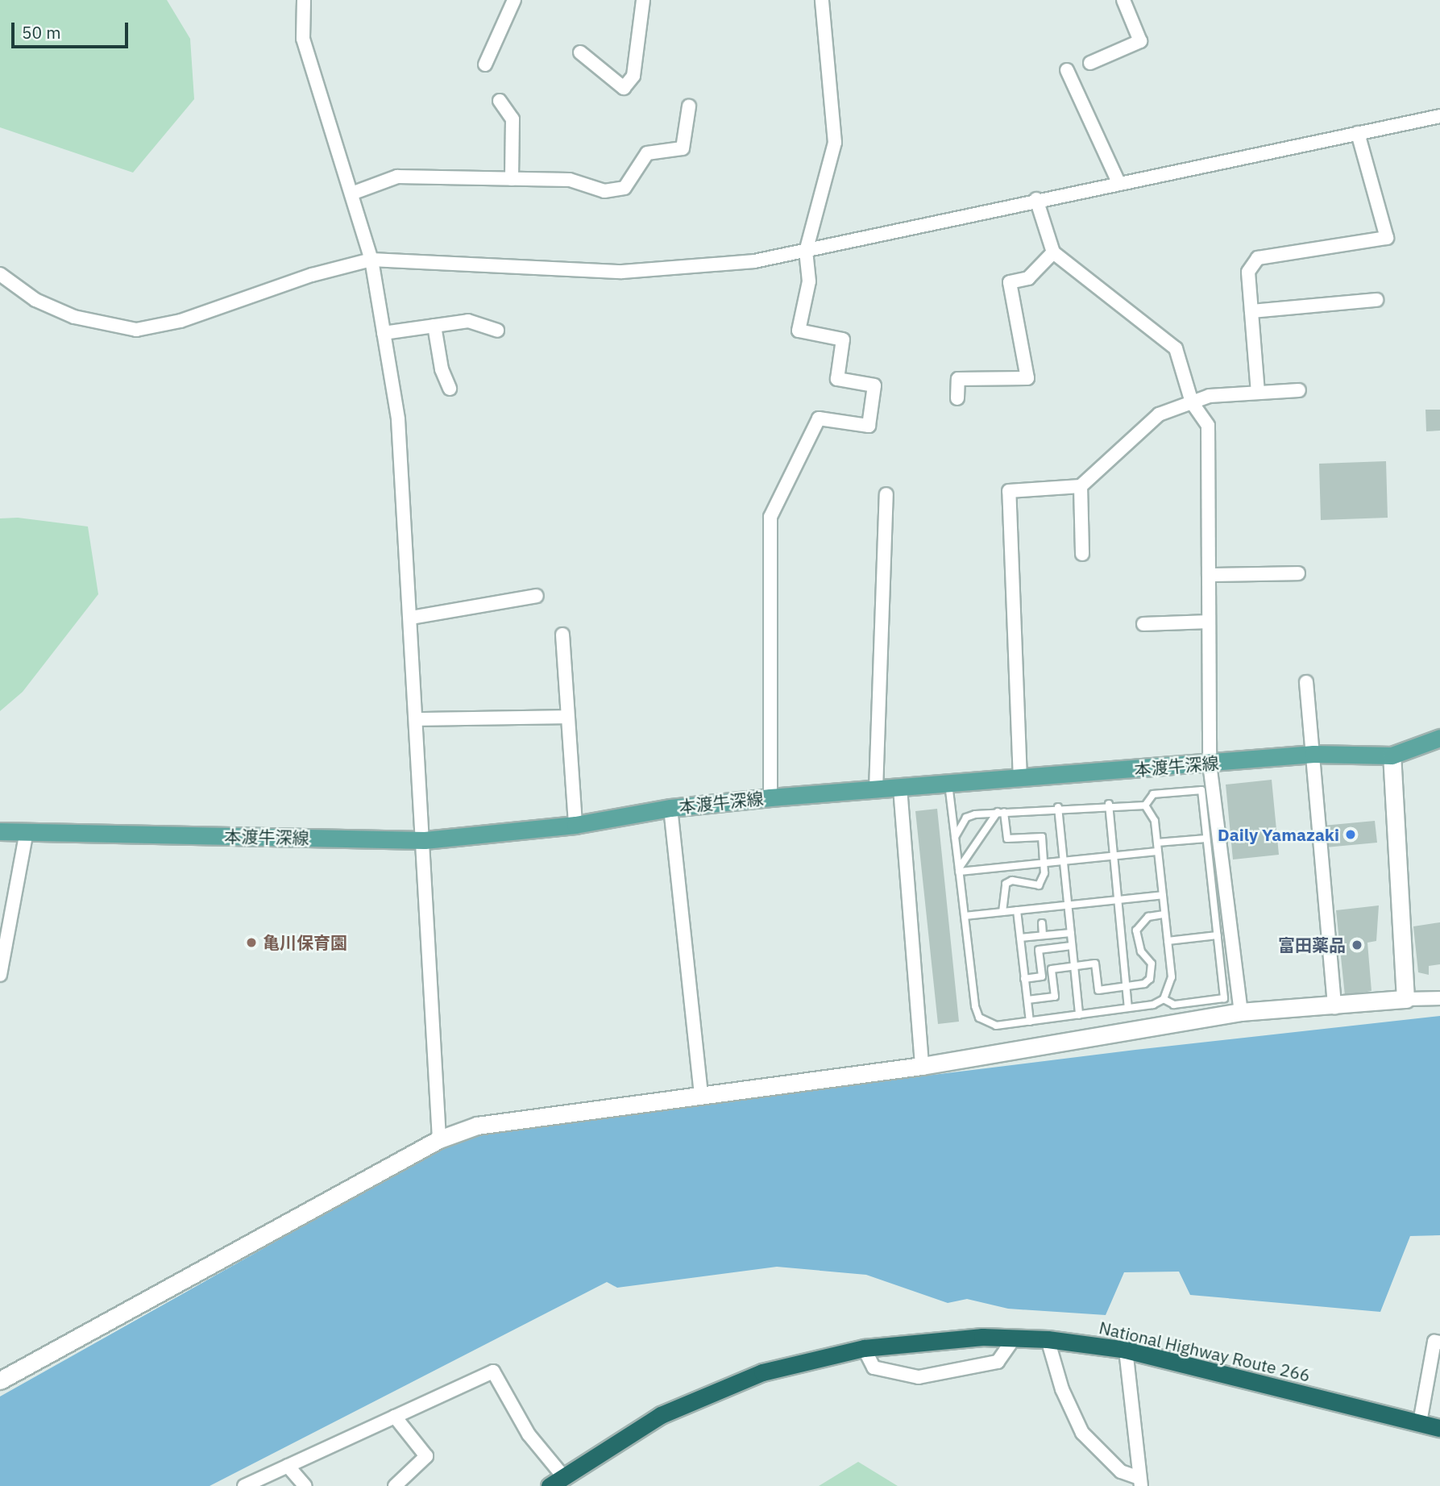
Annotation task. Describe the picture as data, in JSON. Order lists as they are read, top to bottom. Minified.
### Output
{"streets":{"highway":["National Highway Route 266"],"main road":["本渡牛深線"]},"places":["Daily Yamazaki","亀川保育園","富田薬品"],"scale_bar":"50 m"}
